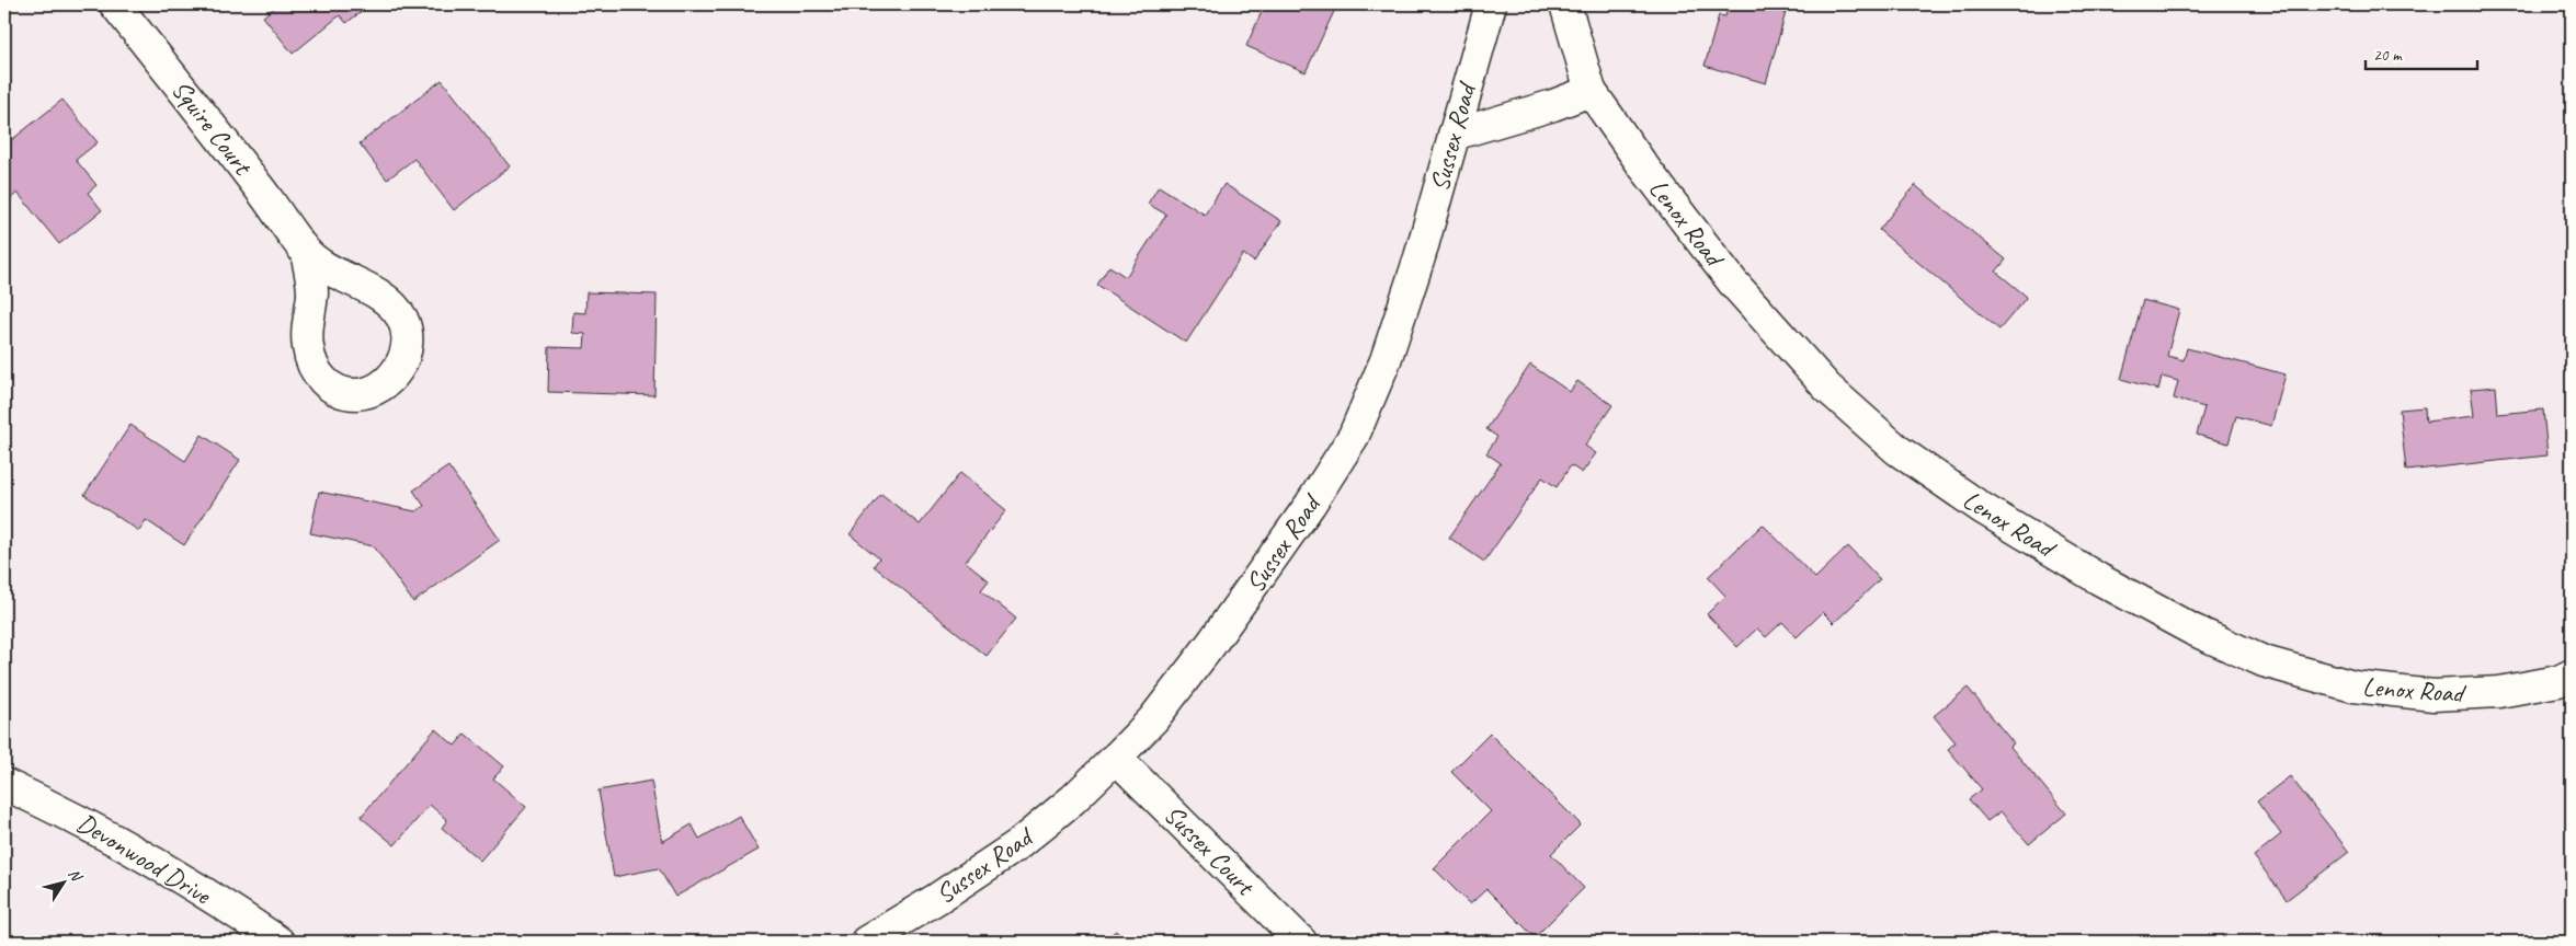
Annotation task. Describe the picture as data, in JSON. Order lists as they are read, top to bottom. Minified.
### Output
{"streets":{"street":["Squire Court","Sussex Road","Lenox Road","Sussex Court","Devonwood Drive"]},"crossings":[["Sussex Road","Sussex Court"]],"scale_bar":"20 m","north":"top right"}
